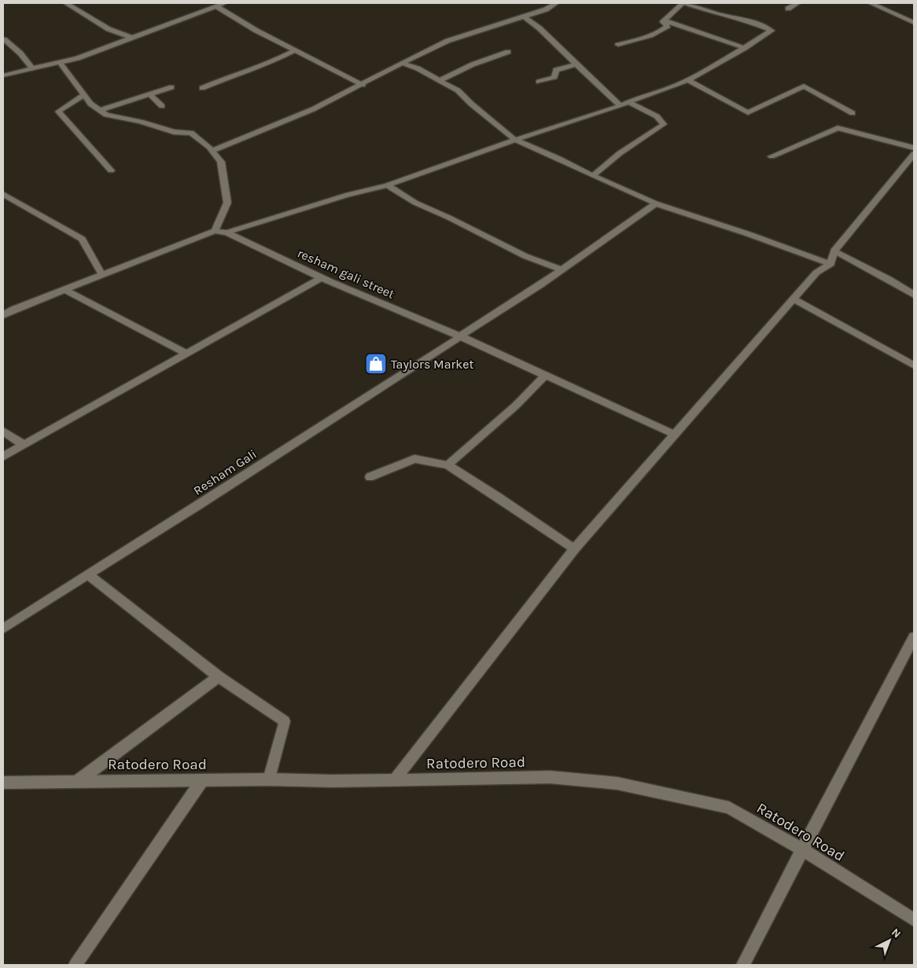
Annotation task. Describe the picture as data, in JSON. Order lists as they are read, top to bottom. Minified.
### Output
{"streets":{"street":["resham gali street","Resham Gali","Ratodero Road"]},"crossings":[["resham gali street","Resham Gali"]],"places":{"shop":["Taylors Market"]},"north":"top right"}
